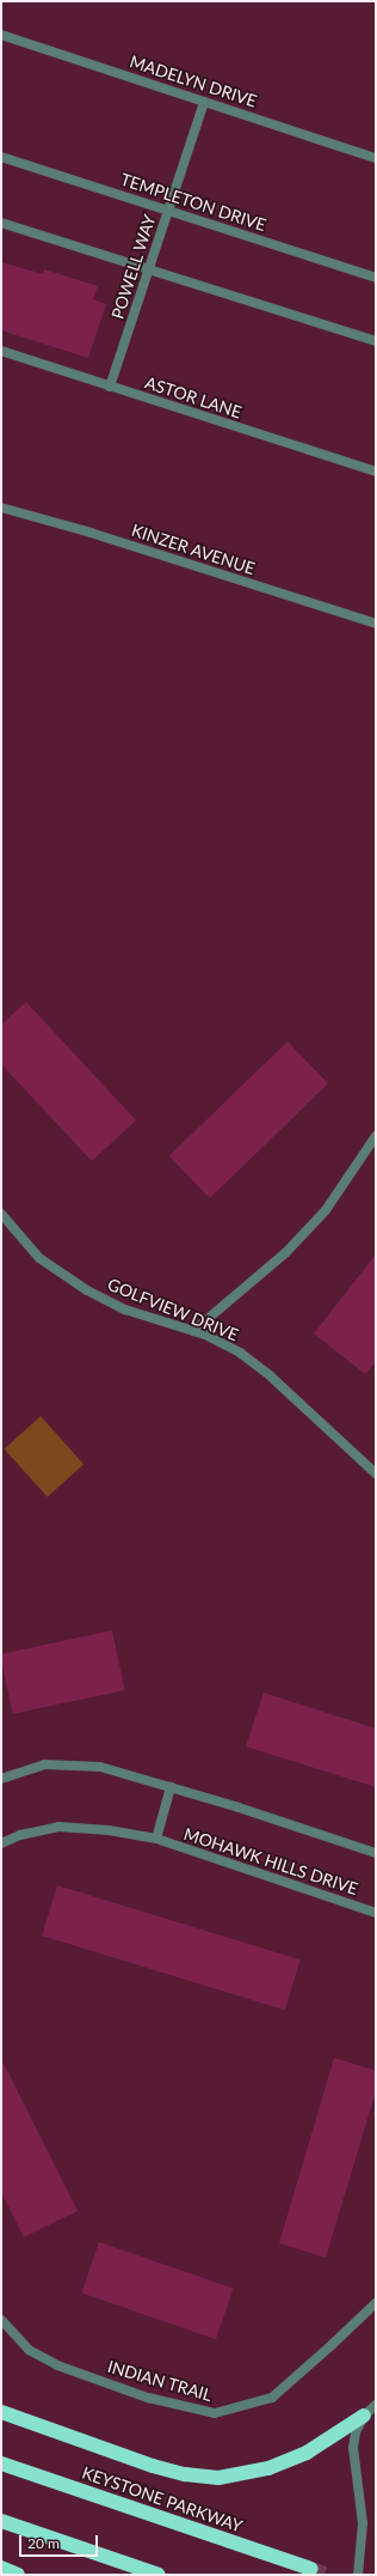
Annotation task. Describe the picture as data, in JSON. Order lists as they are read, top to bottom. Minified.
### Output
{"streets":{"highway":["KEYSTONE PARKWAY"],"street":["MADELYN DRIVE","TEMPLETON DRIVE","POWELL WAY","ASTOR LANE","KINZER AVENUE","GOLFVIEW DRIVE","MOHAWK HILLS DRIVE","INDIAN TRAIL"]},"crossings":[["MADELYN DRIVE","POWELL WAY"],["TEMPLETON DRIVE","POWELL WAY"],["POWELL WAY","ASTOR LANE"]],"scale_bar":"20 m"}
